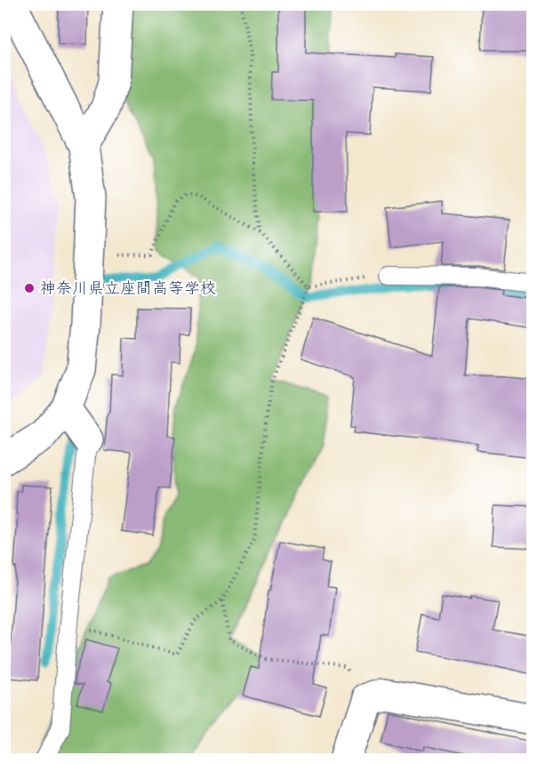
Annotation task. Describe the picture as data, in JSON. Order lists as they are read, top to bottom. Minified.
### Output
{"places":["神奈川県立座間高等学校"]}
